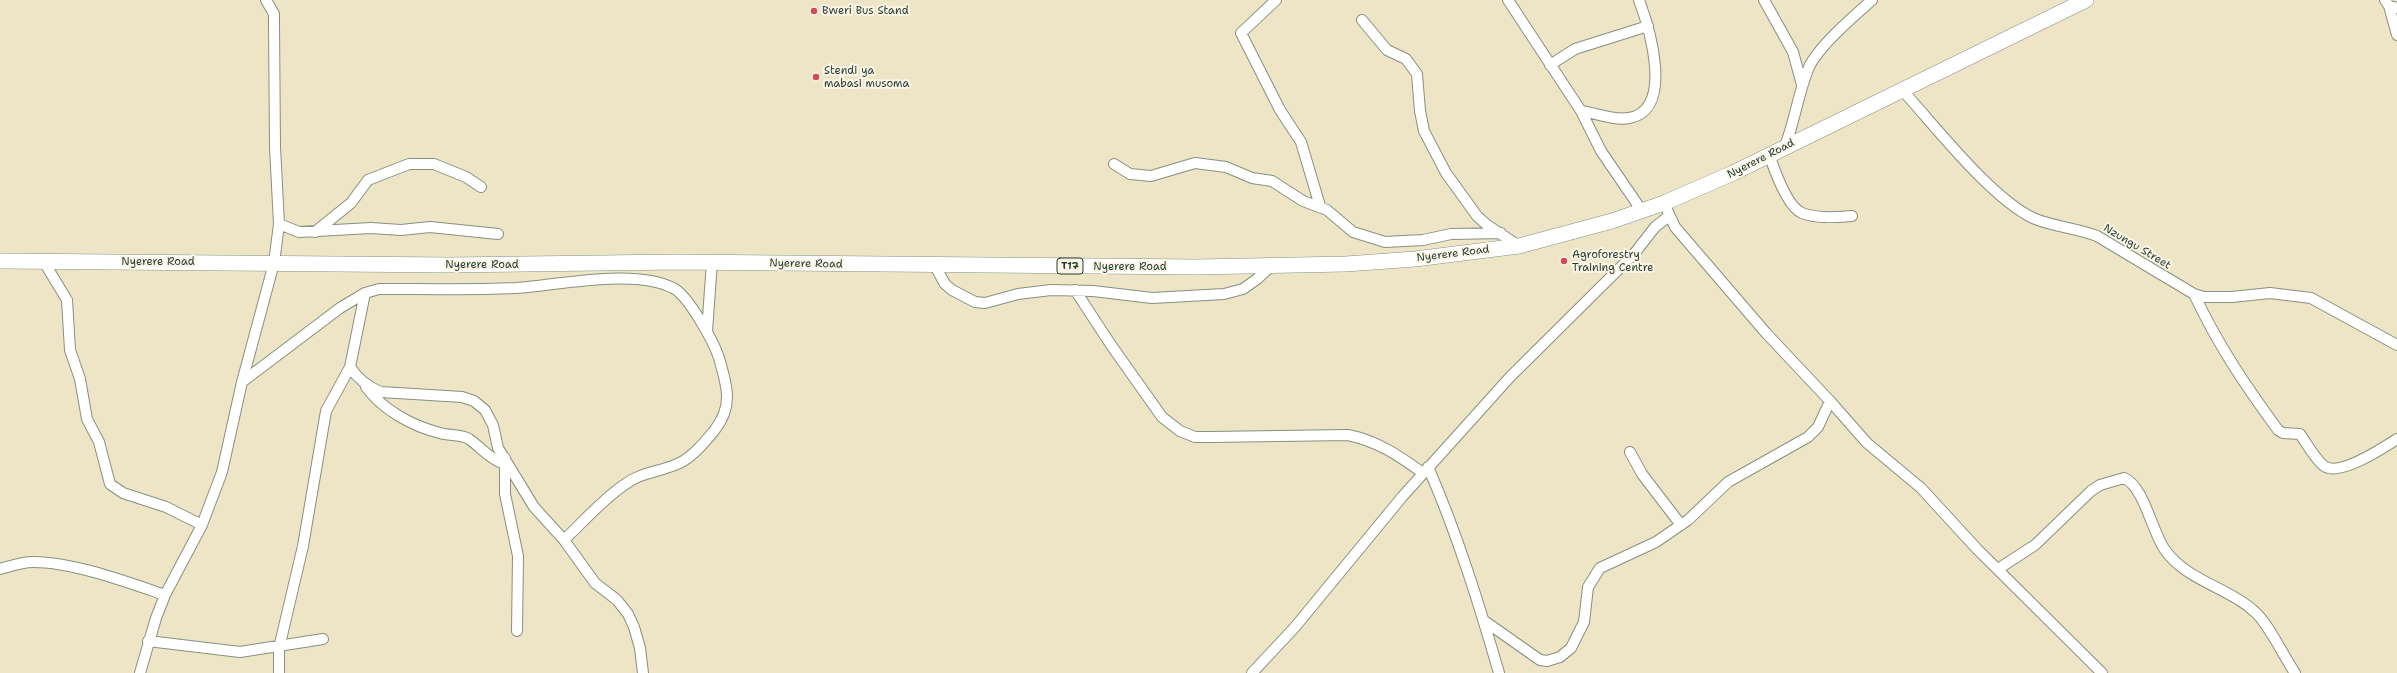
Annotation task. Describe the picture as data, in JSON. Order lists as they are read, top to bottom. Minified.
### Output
{"streets":{"main road":["Nyerere Road","T17"],"street":["Nzungu Street"]},"crossings":[["Nyerere Road","Nzungu Street"]],"places":["Bweri Bus Stand","Stendi ya mabasi musoma","Agroforestry Training Centre"]}
